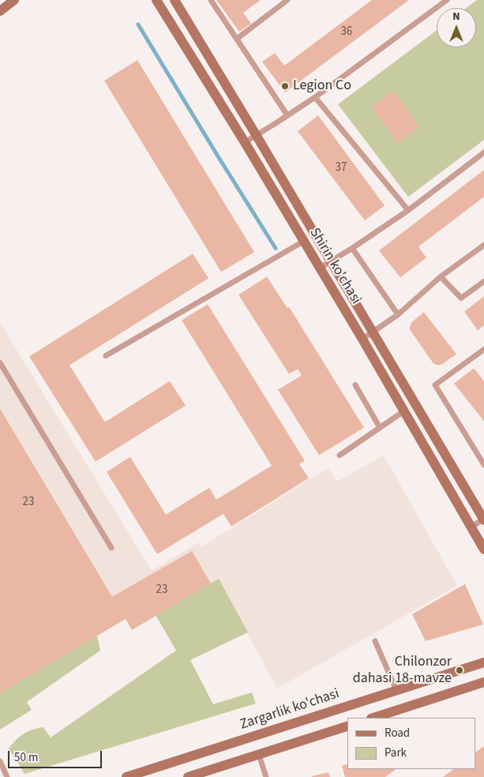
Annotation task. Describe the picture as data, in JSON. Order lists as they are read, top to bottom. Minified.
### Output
{"streets":{"main road":["Shirin ko'chasi","Zargarlik ko'chasi"]},"places":["Legion Co","Chilonzor dahasi 18-mavze"],"house_numbers":["36","37","23","23"],"legend":["Road","Park"],"scale_bar":"50 m","north":"top"}
